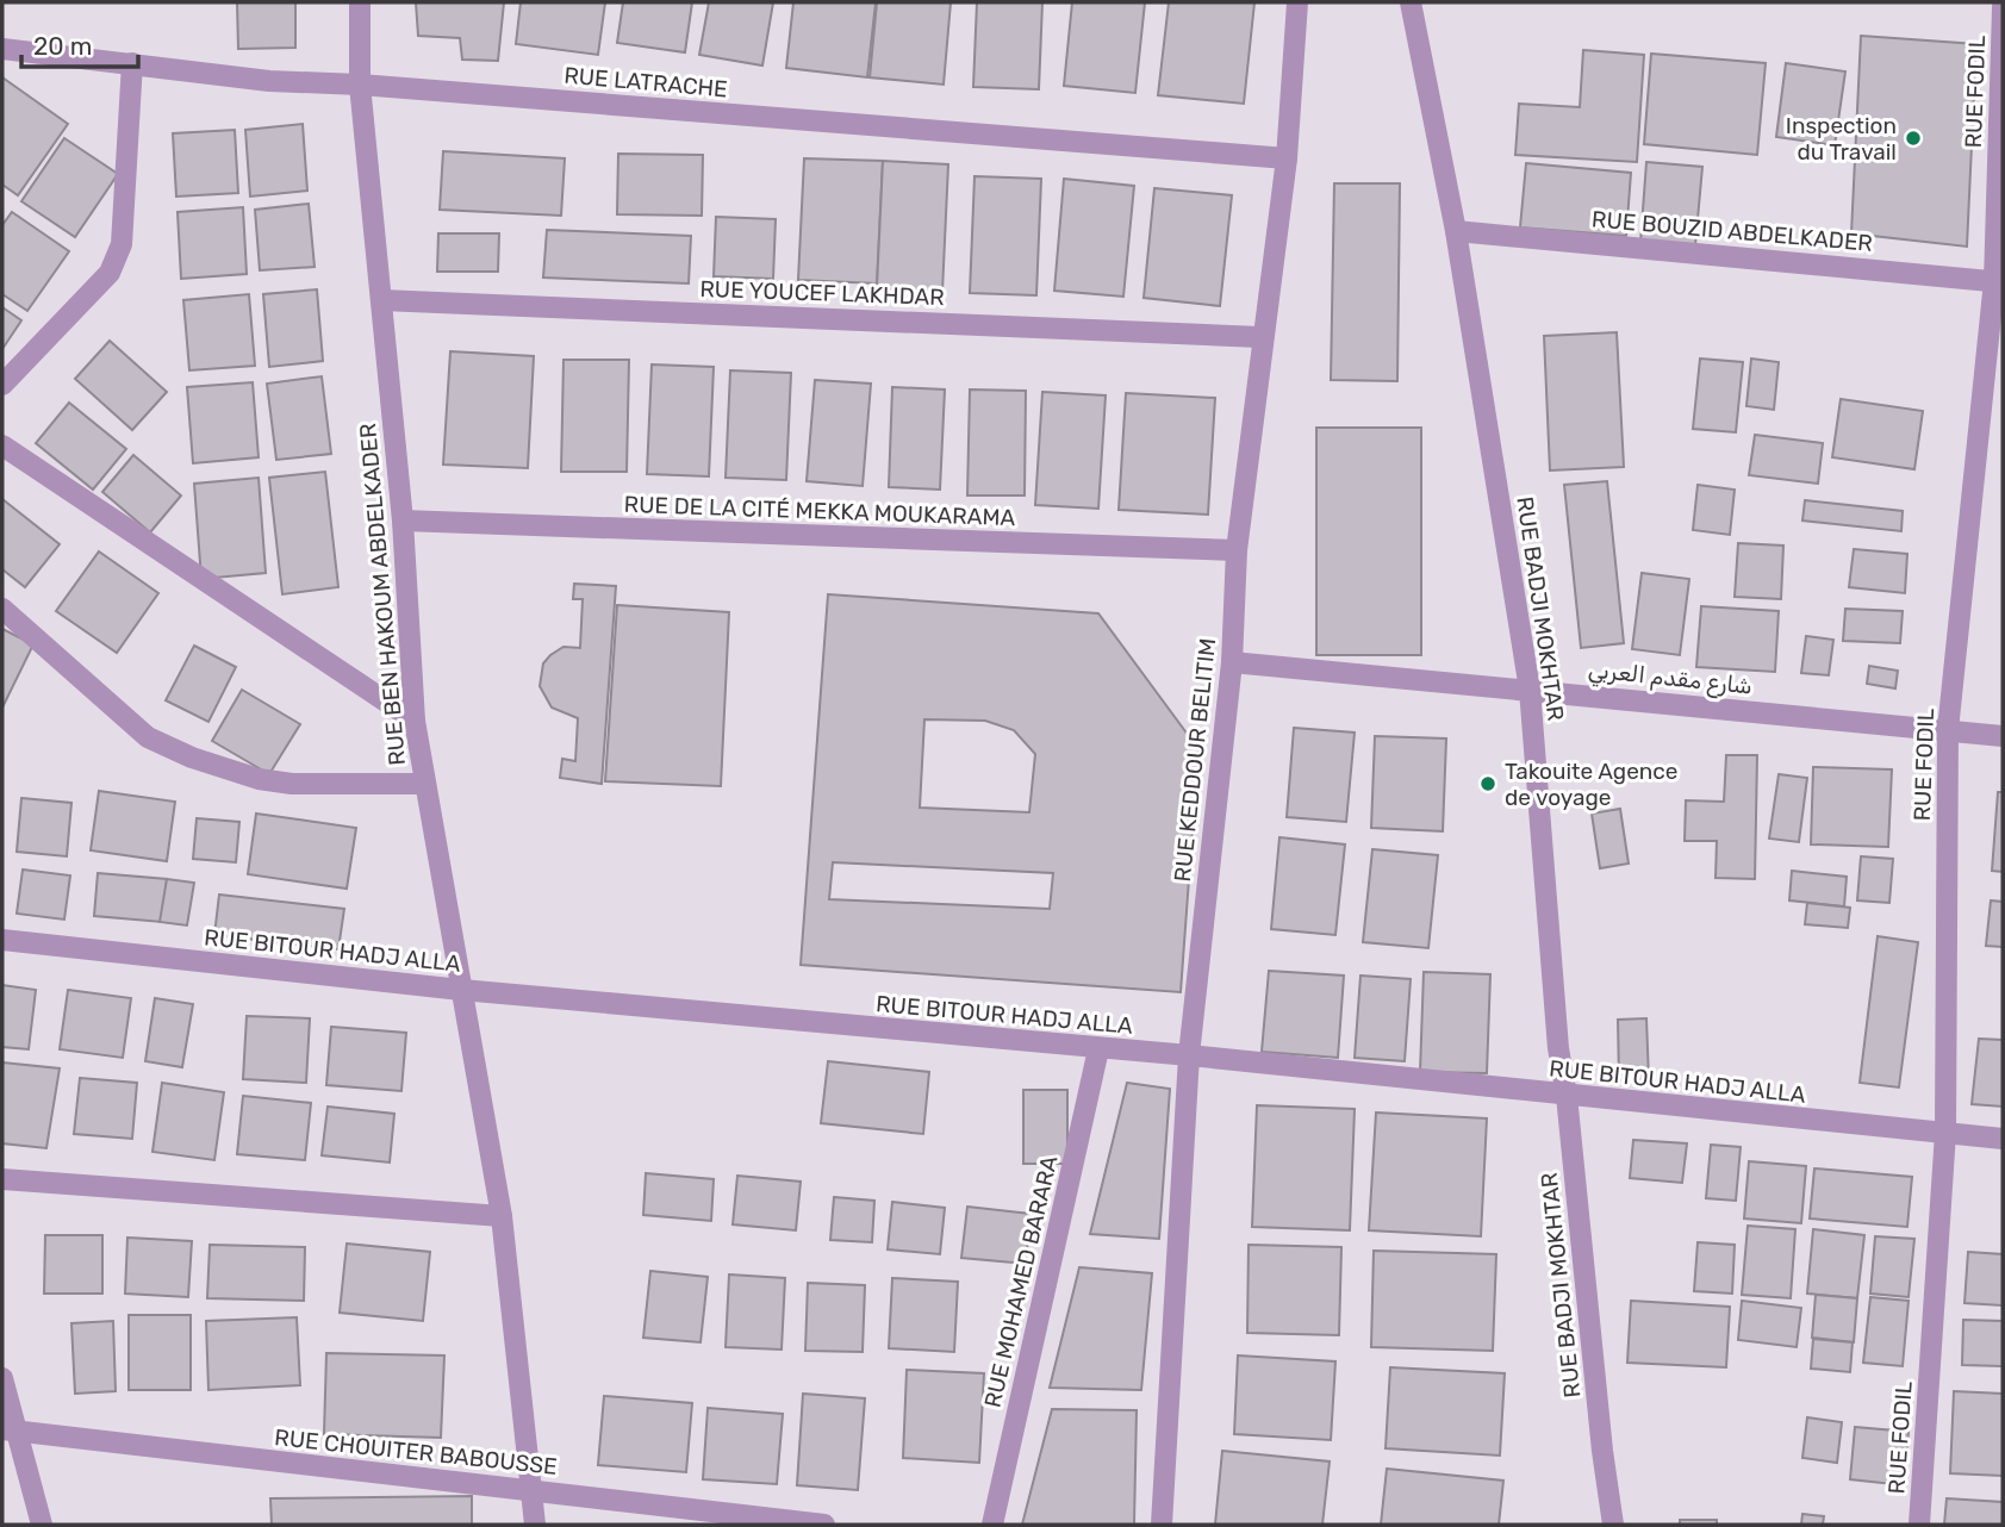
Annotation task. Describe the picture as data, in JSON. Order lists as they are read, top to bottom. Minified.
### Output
{"streets":{"street":["RUE LATRACHE","RUE FODIL","RUE BOUZID ABDELKADER","RUE YOUCEF LAKHDAR","RUE DE LA CITÉ MEKKA MOUKARAMA","RUE BEN HAKOUM ABDELKADER","RUE BADJI MOKHTAR","شارع مقدم العربي","RUE KEDDOUR BELITIM","RUE BITOUR HADJ ALLA","RUE MOHAMED BARARA","RUE CHOUITER BABOUSSE"]},"crossings":[["RUE LATRACHE","RUE BEN HAKOUM ABDELKADER"],["RUE LATRACHE","RUE KEDDOUR BELITIM"],["RUE FODIL","RUE BOUZID ABDELKADER"],["RUE FODIL","شارع مقدم العربي"],["RUE FODIL","RUE BITOUR HADJ ALLA"],["RUE BOUZID ABDELKADER","RUE BADJI MOKHTAR"],["RUE YOUCEF LAKHDAR","RUE BEN HAKOUM ABDELKADER"],["RUE YOUCEF LAKHDAR","RUE KEDDOUR BELITIM"],["RUE DE LA CITÉ MEKKA MOUKARAMA","RUE BEN HAKOUM ABDELKADER"],["RUE DE LA CITÉ MEKKA MOUKARAMA","RUE KEDDOUR BELITIM"],["RUE BEN HAKOUM ABDELKADER","RUE BITOUR HADJ ALLA"],["RUE BEN HAKOUM ABDELKADER","RUE CHOUITER BABOUSSE"],["RUE BADJI MOKHTAR","شارع مقدم العربي"],["RUE BADJI MOKHTAR","RUE BITOUR HADJ ALLA"],["شارع مقدم العربي","RUE KEDDOUR BELITIM"],["RUE KEDDOUR BELITIM","RUE BITOUR HADJ ALLA"],["RUE BITOUR HADJ ALLA","RUE MOHAMED BARARA"]],"places":["Inspection du Travail","Takouite Agence de voyage"],"scale_bar":"20 m"}
